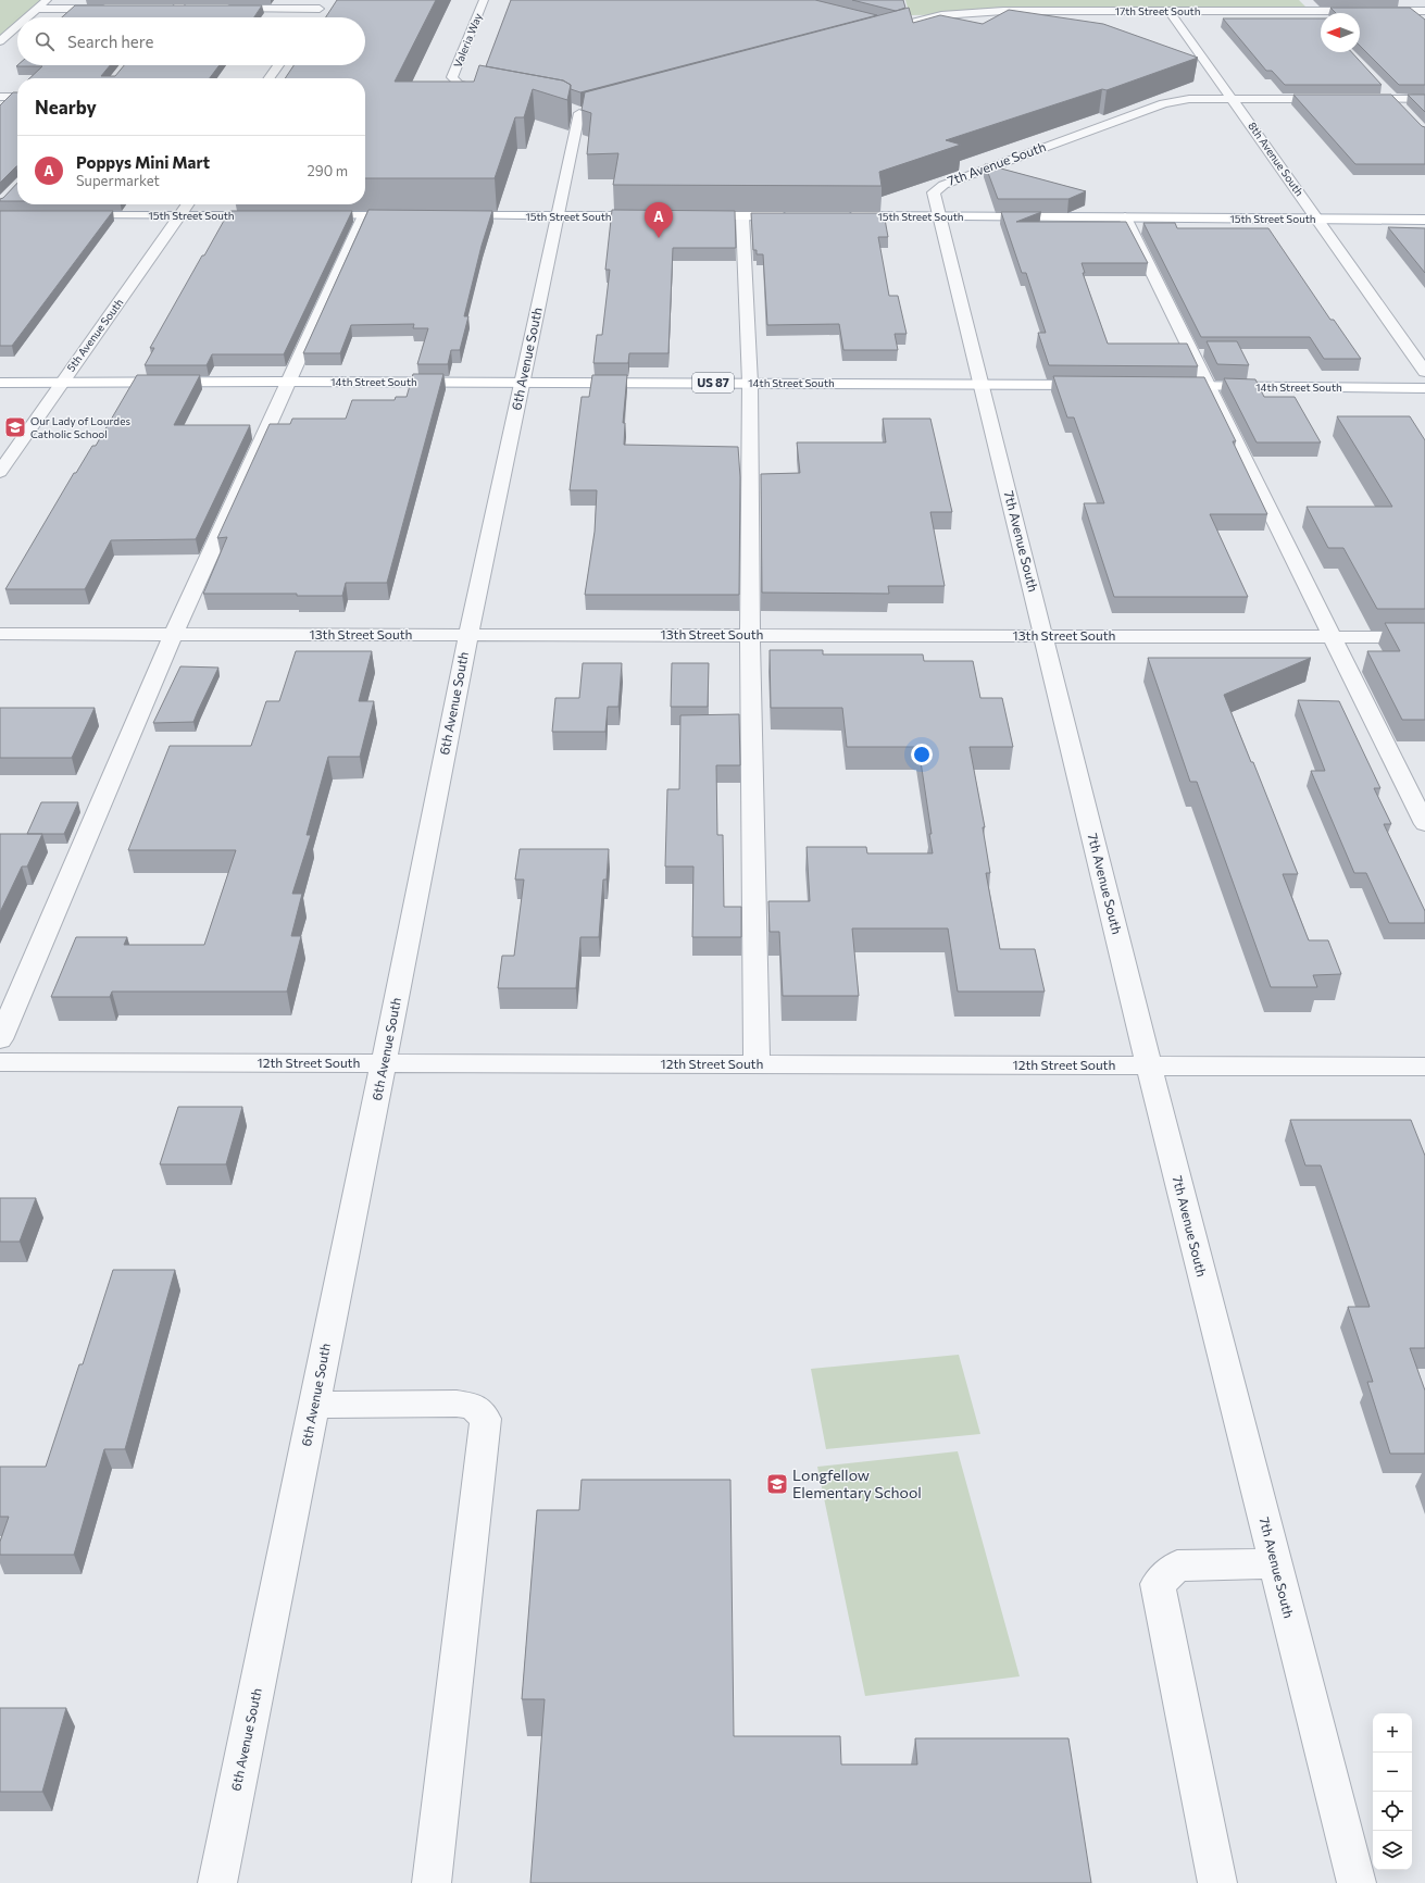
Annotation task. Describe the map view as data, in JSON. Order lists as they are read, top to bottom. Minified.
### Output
{"streets":{"main road":["15th Street South","14th Street South","US 87"],"street":["17th Street South","Valeria Way","8th Avenue South","7th Avenue South","5th Avenue South","6th Avenue South","13th Street South","12th Street South"]},"crossings":[["17th Street South","8th Avenue South"],["8th Avenue South","7th Avenue South"],["8th Avenue South","15th Street South"],["7th Avenue South","15th Street South"],["7th Avenue South","14th Street South"],["7th Avenue South","13th Street South"],["7th Avenue South","12th Street South"],["15th Street South","5th Avenue South"],["15th Street South","6th Avenue South"],["5th Avenue South","14th Street South"],["6th Avenue South","14th Street South"],["6th Avenue South","13th Street South"],["6th Avenue South","12th Street South"]],"places":{"school or university":["Our Lady of Lourdes Catholic School","Longfellow Elementary School"]},"north":"left","page":{"search":"Search here","heading":"Nearby","list":[{"mark":"A","name":"Poppys Mini Mart","note":"Supermarket","value":"290 m"}],"pins":"A","map_buttons":["+","−"]}}
